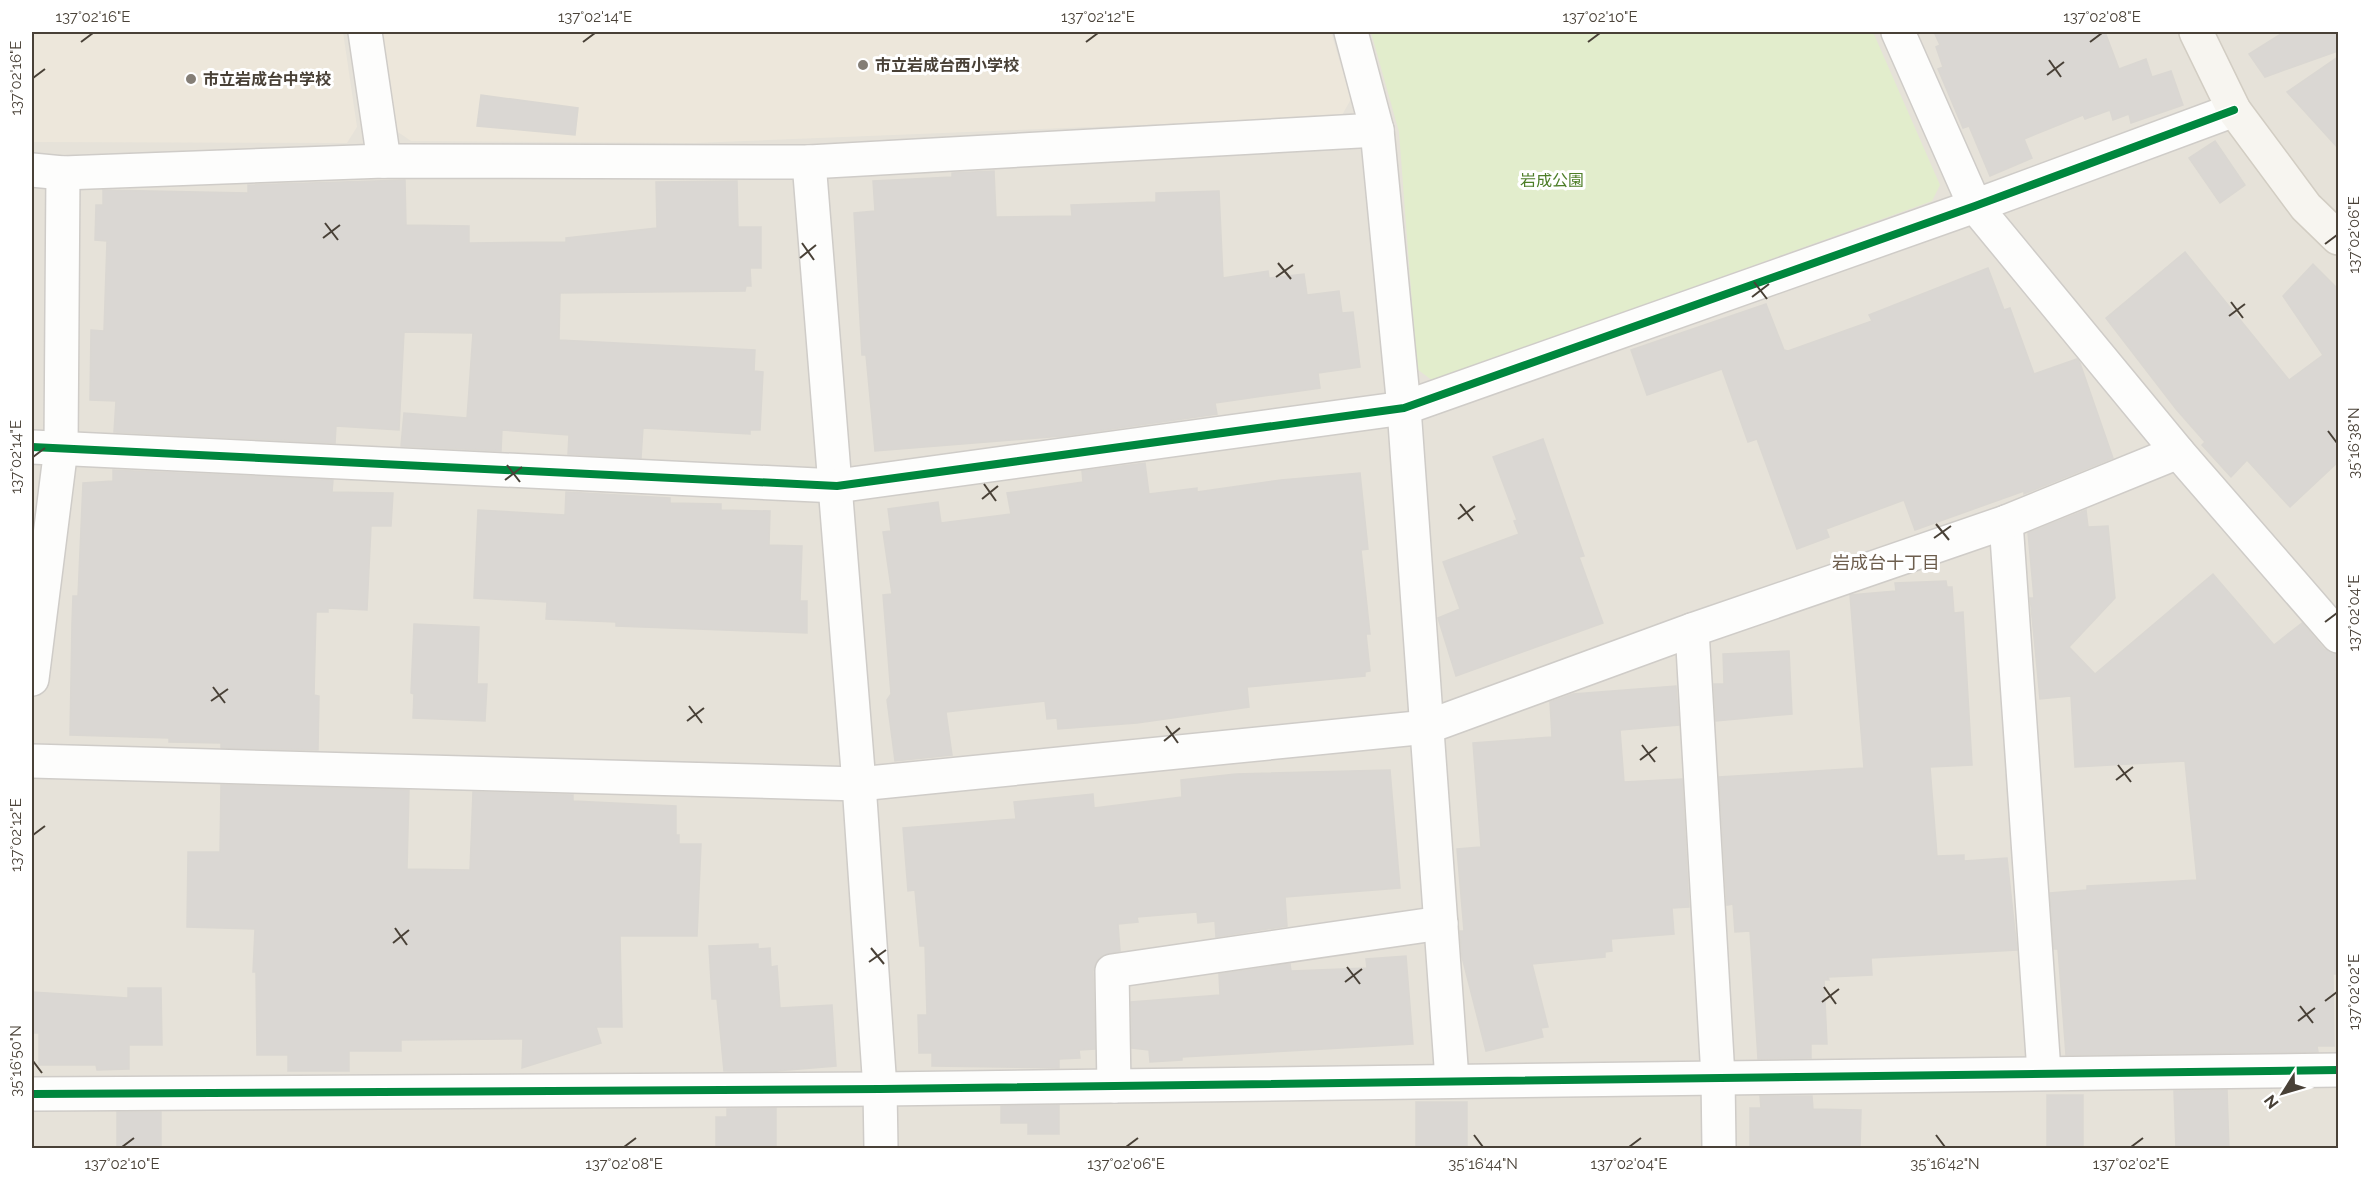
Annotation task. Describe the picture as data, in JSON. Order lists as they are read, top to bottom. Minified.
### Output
{"districts":["岩成台十丁目"],"parks":["岩成公園"],"places":["市立岩成台西小学校","市立岩成台中学校"],"north":"bottom left","coordinates":["137°02'16\"E","137°02'14\"E","137°02'12\"E","137°02'10\"E","137°02'08\"E","137°02'06\"E","35°16'38\"N","137°02'04\"E","137°02'02\"E","35°16'50\"N","35°16'44\"N","35°16'42\"N"]}
